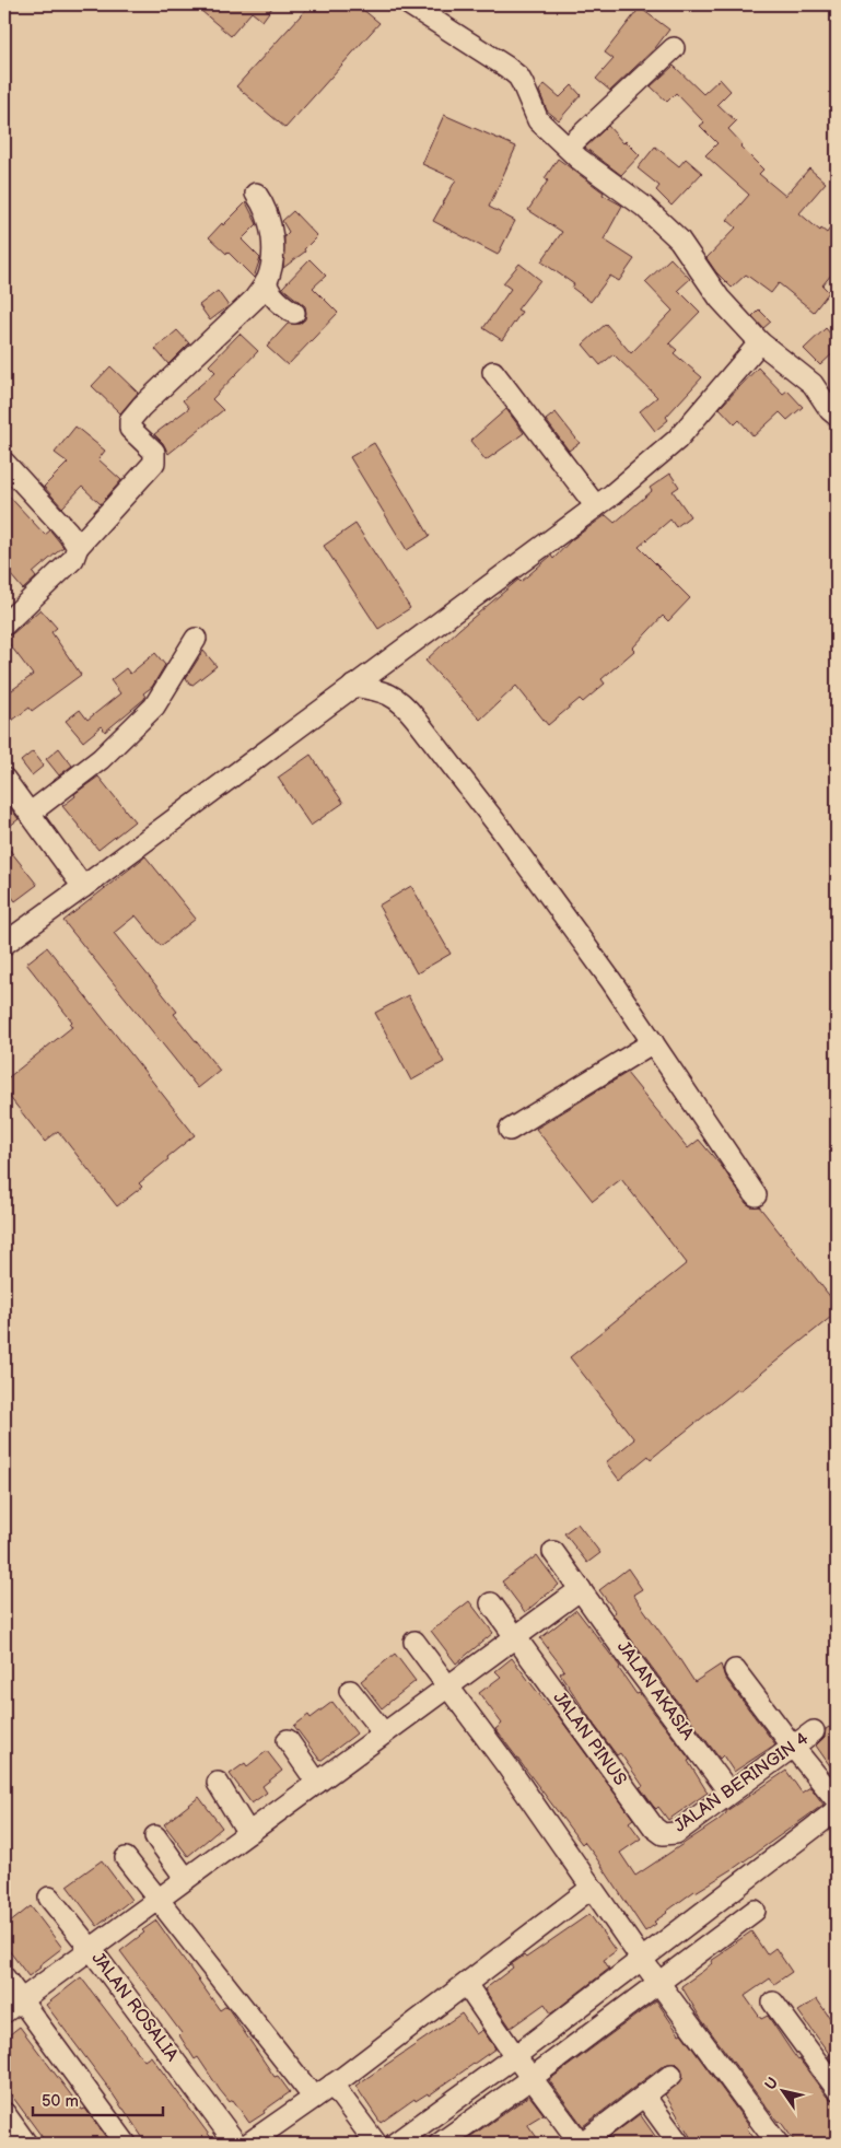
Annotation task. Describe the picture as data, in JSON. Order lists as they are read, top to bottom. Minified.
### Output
{"streets":{"street":["JALAN AKASIA","JALAN PINUS","JALAN BERINGIN 4","JALAN ROSALIA"]},"crossings":[["JALAN AKASIA","JALAN BERINGIN 4"],["JALAN PINUS","JALAN BERINGIN 4"]],"scale_bar":"50 m","north":"top left"}
